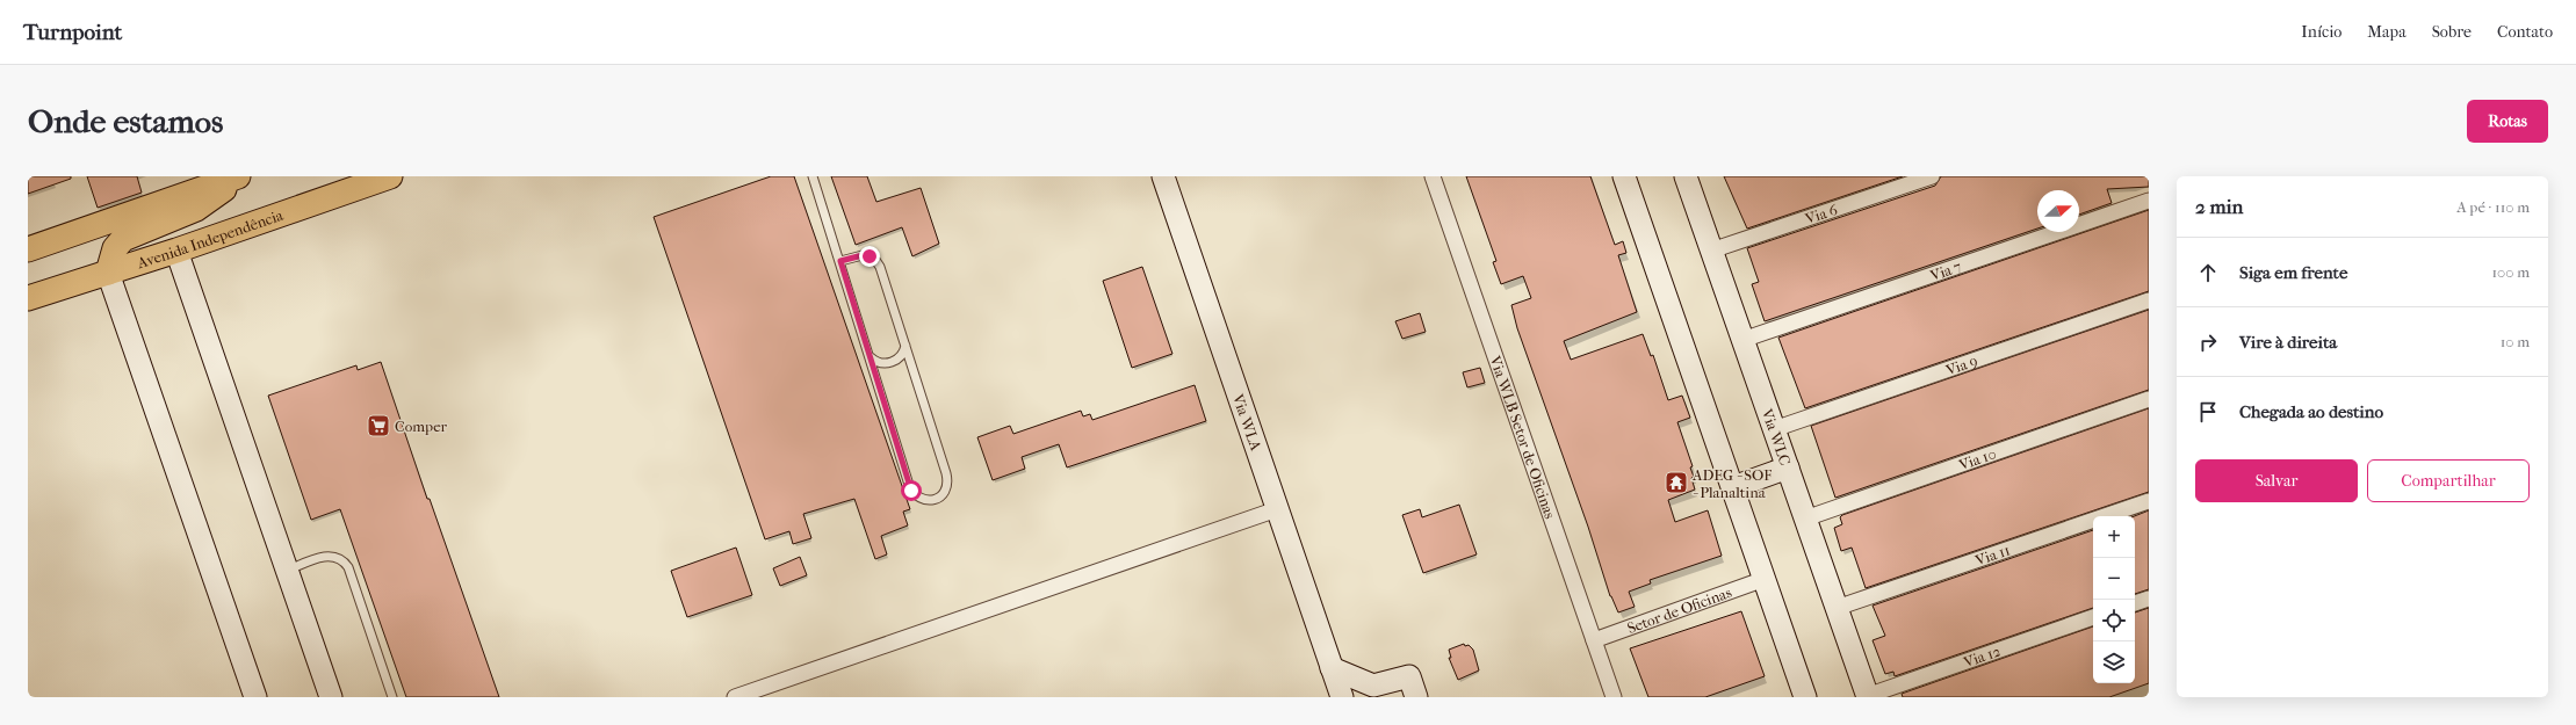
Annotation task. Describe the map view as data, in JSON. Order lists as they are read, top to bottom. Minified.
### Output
{"streets":{"main road":["Avenida Independência"],"street":["Via 6","Via 7","Via 9","Via WLA","Via WLB Setor de Oficinas","Via WLC","Via 10","Via 11","Setor de Oficinas","Via 12"]},"crossings":[["Via 6","Via WLC"],["Via 7","Via WLC"],["Via 9","Via WLC"],["Via WLB Setor de Oficinas","Setor de Oficinas"],["Via WLC","Via 10"],["Via WLC","Via 11"],["Via WLC","Via 12"]],"places":{"supermarket":["Comper"],"temple":["ADEG - SOF - Planaltina"]},"north":"right","page":{"header":"Turnpoint","nav":["Início","Mapa","Sobre","Contato"],"buttons":["Rotas",["Salvar","Compartilhar"]],"title":"Onde estamos","heading":["2 min","A pé · 110 m"],"list":[["Siga em frente","100 m"],["Vire à direita","10 m"],"Chegada ao destino"],"map_buttons":["+","−"]}}
